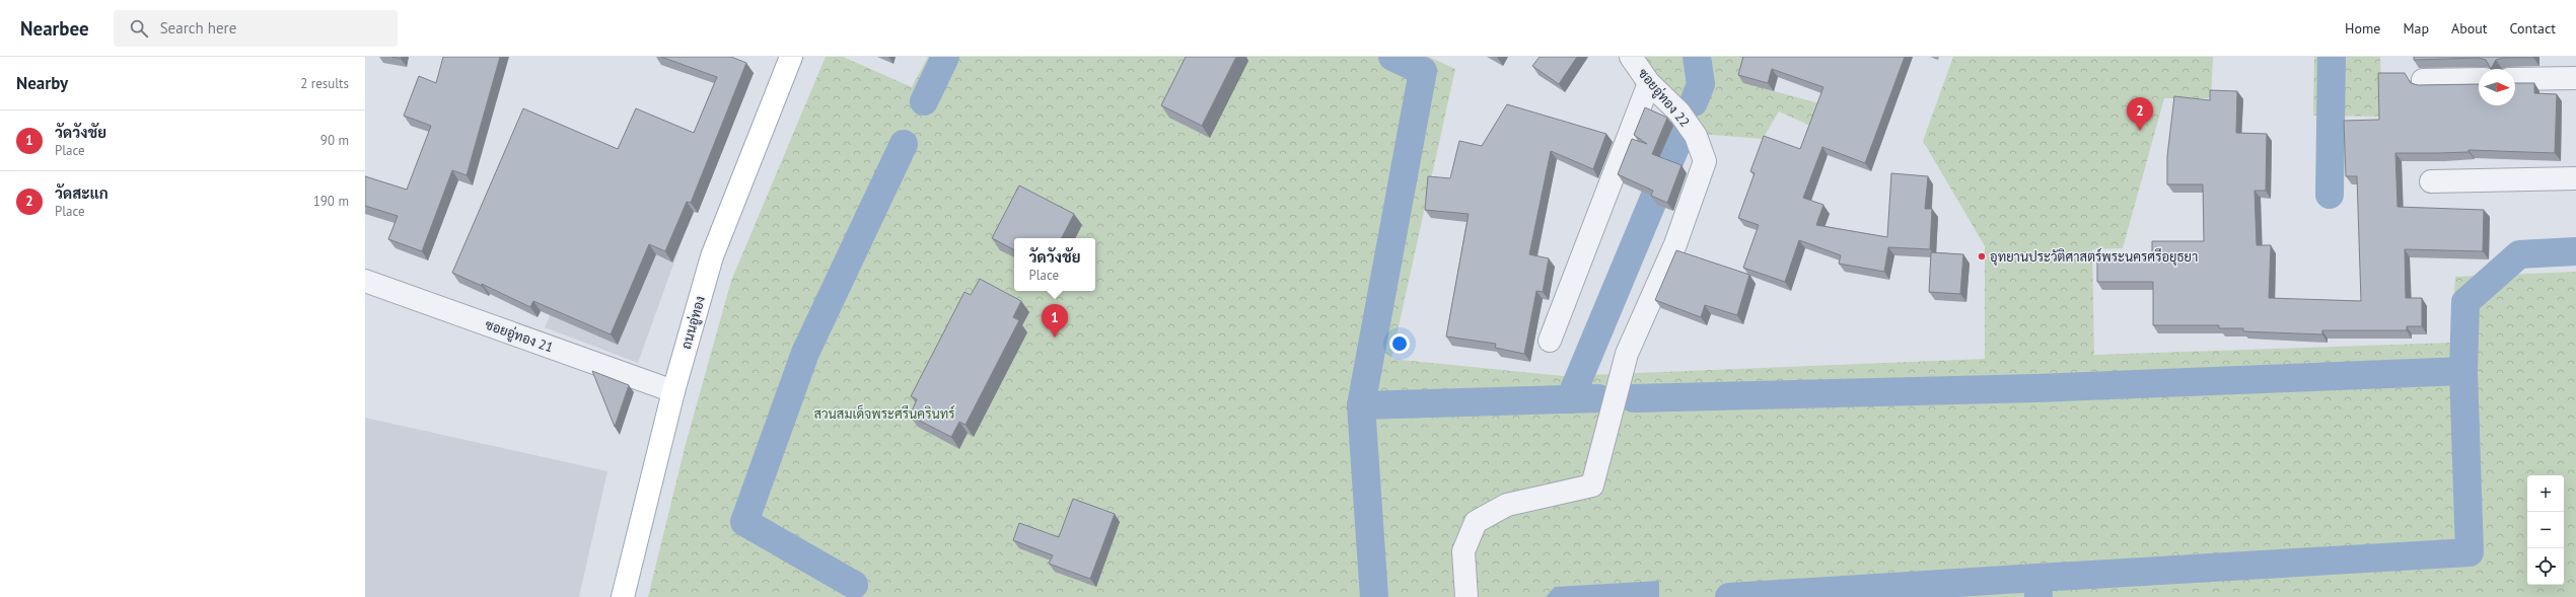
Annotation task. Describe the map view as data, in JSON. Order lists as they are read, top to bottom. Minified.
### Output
{"streets":{"main road":["ถนนอู่ทอง"],"street":["ซอยอู่ทอง 22","ซอยอู่ทอง 21"]},"crossings":[["ถนนอู่ทอง","ซอยอู่ทอง 21"]],"parks":["สวนสมเด็จพระศรีนครินทร์"],"places":["อุทยานประวัติศาสตร์พระนครศรีอยุธยา"],"north":"right","page":{"header":"Nearbee","search":"Search here","nav":["Home","Map","About","Contact"],"heading":["Nearby","2 results"],"pins":["2","1"],"list":[{"mark":"1","name":"วัดวังชัย","note":"Place","value":"90 m"},{"mark":"2","name":"วัดสะแก","note":"Place","value":"190 m"}],"popup":["วัดวังชัย","Place"],"map_buttons":["+","−"]}}
